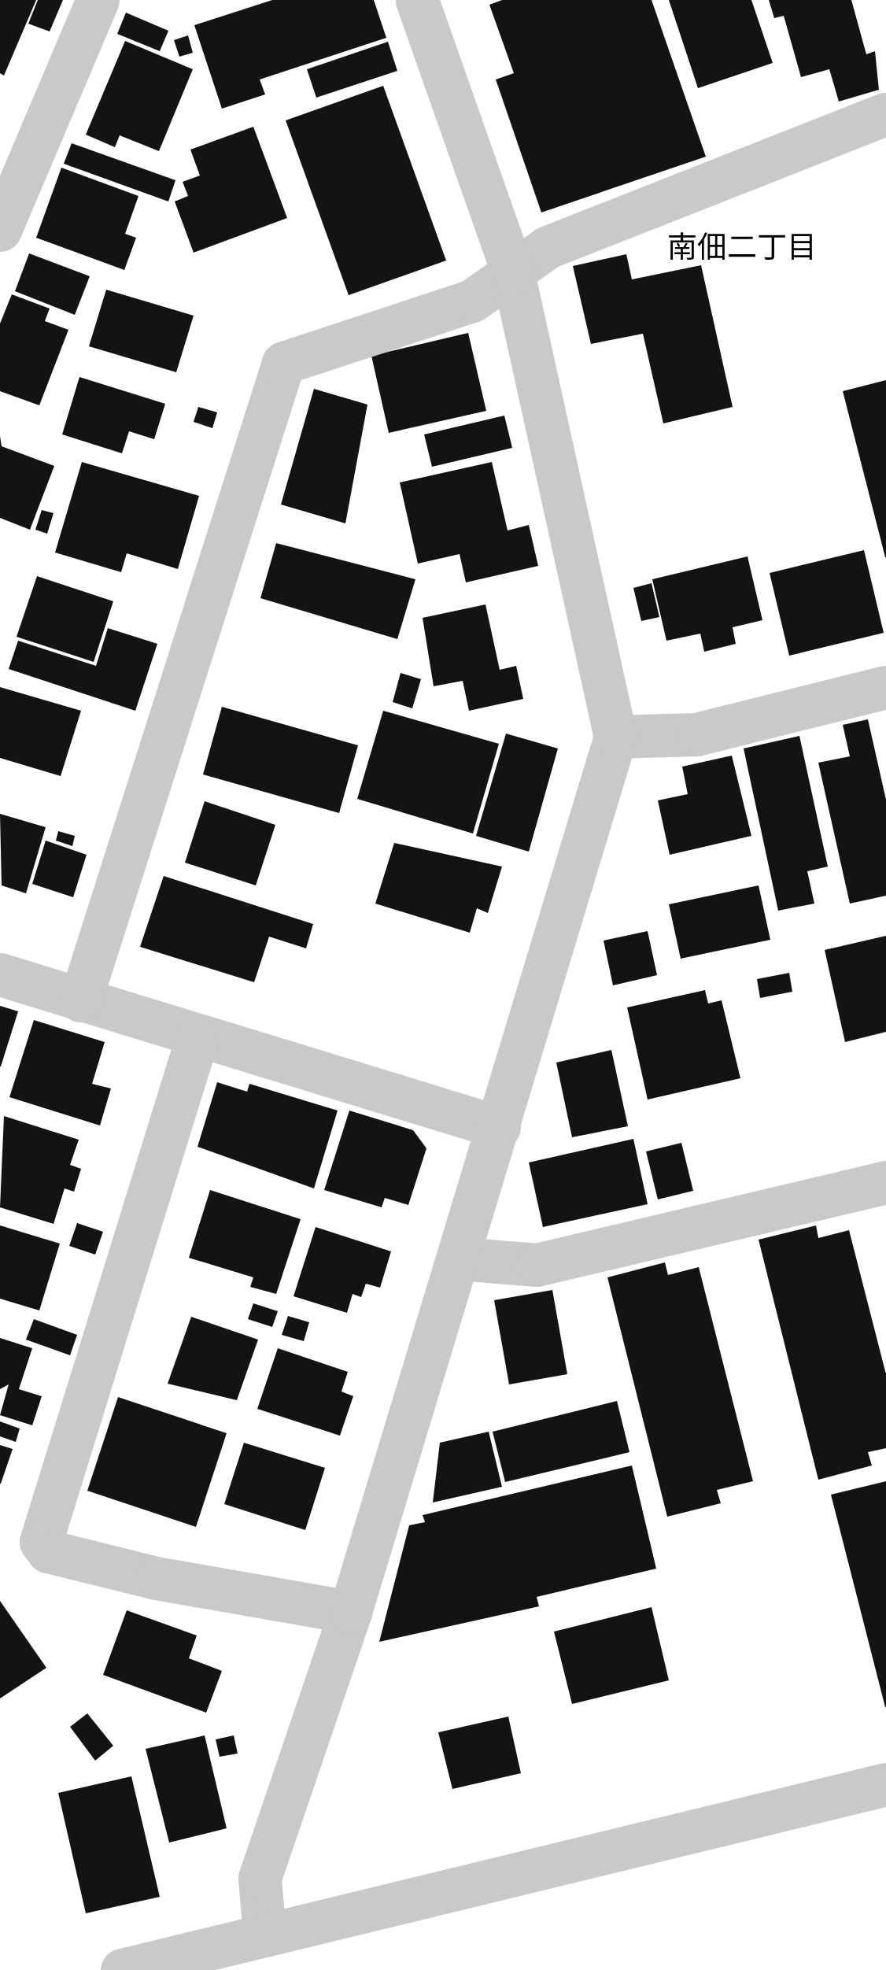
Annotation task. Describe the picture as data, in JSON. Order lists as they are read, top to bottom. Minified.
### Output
{"districts":["南佃二丁目"]}
